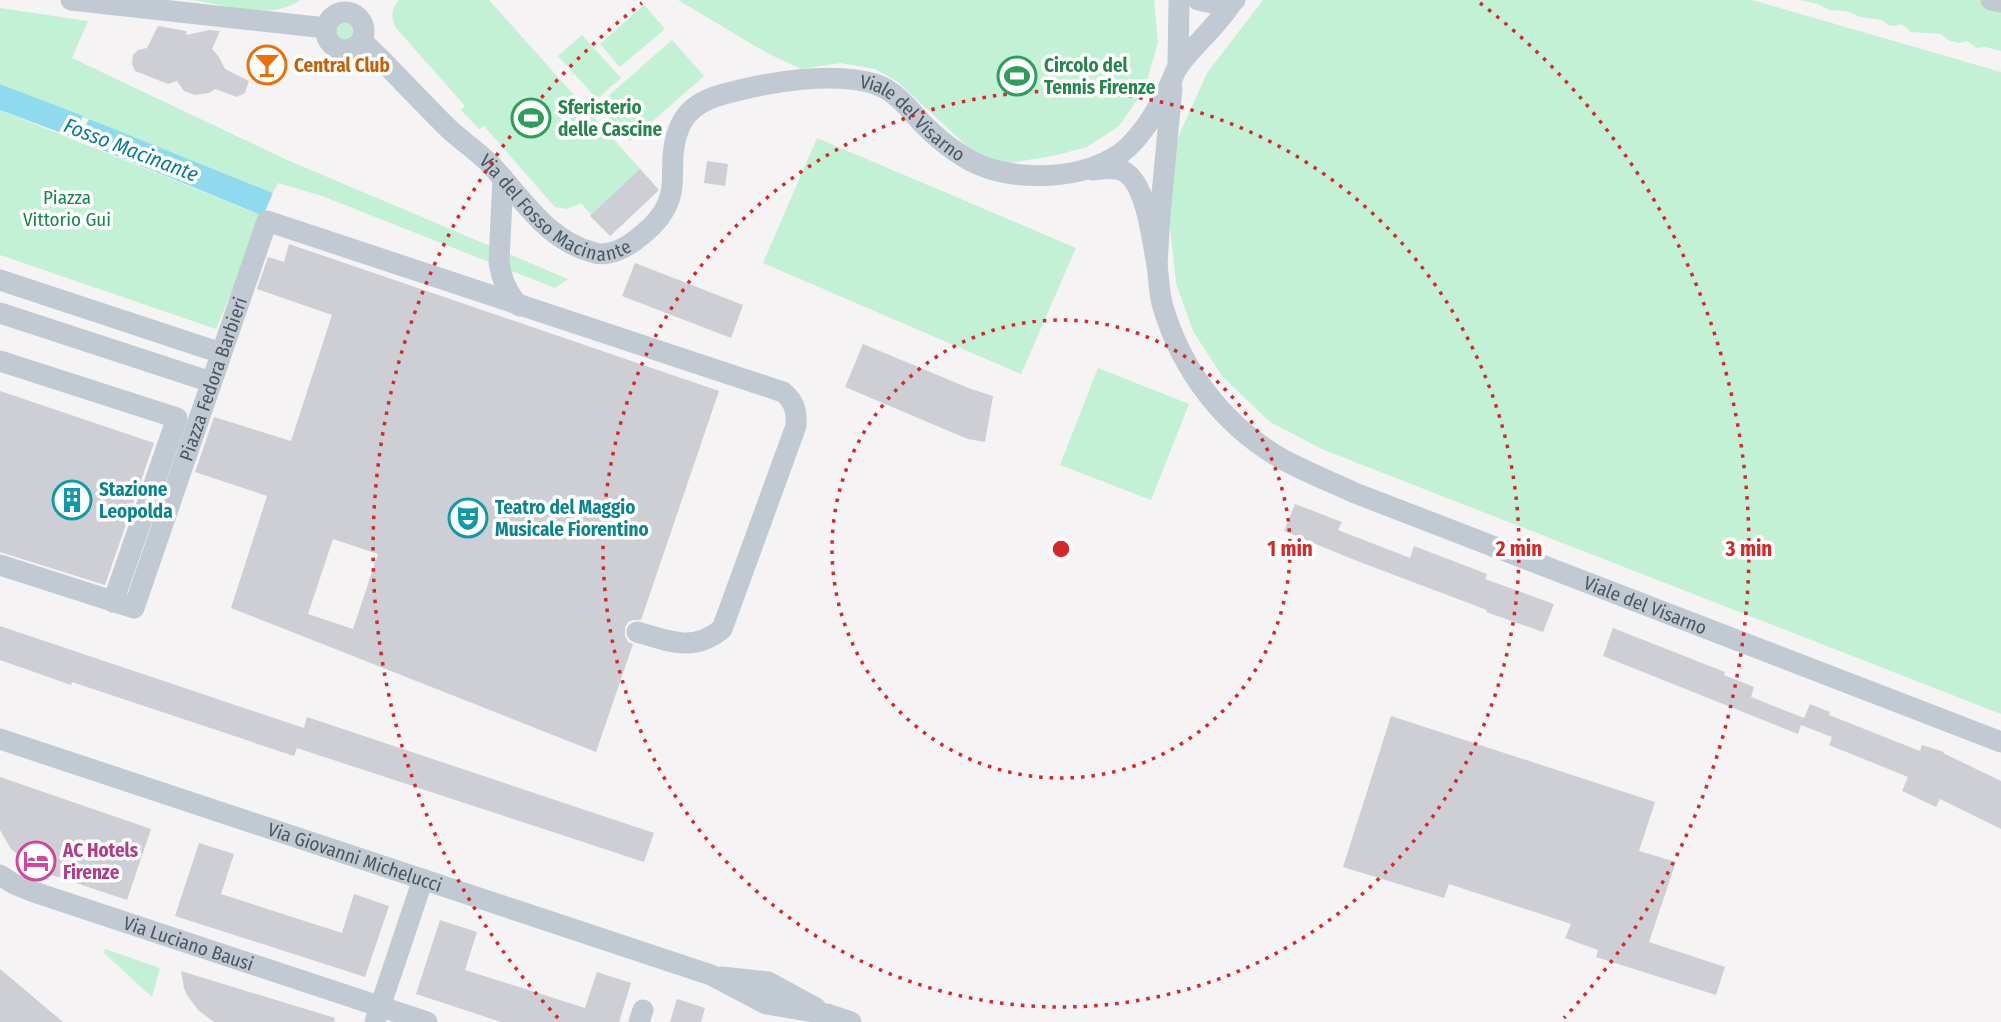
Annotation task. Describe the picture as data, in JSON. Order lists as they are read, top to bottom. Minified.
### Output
{"streets":{"street":["Viale del Visarno","Via del Fosso Macinante","Piazza Fedora Barbieri","Via Giovanni Michelucci","Via Luciano Bausi"]},"crossings":[["Viale del Visarno","Via del Fosso Macinante"]],"water":["Fosso Macinante"],"parks":["Piazza Vittorio Gui"],"places":{"bar":["Central Club"],"sports":["Circolo del Tennis Firenze","Sferisterio delle Cascine"],"building":["Stazione Leopolda"],"theatre":["Teatro del Maggio Musicale Fiorentino"],"hotel":["AC Hotels Firenze"]},"rings":["1 min","2 min","3 min"]}
